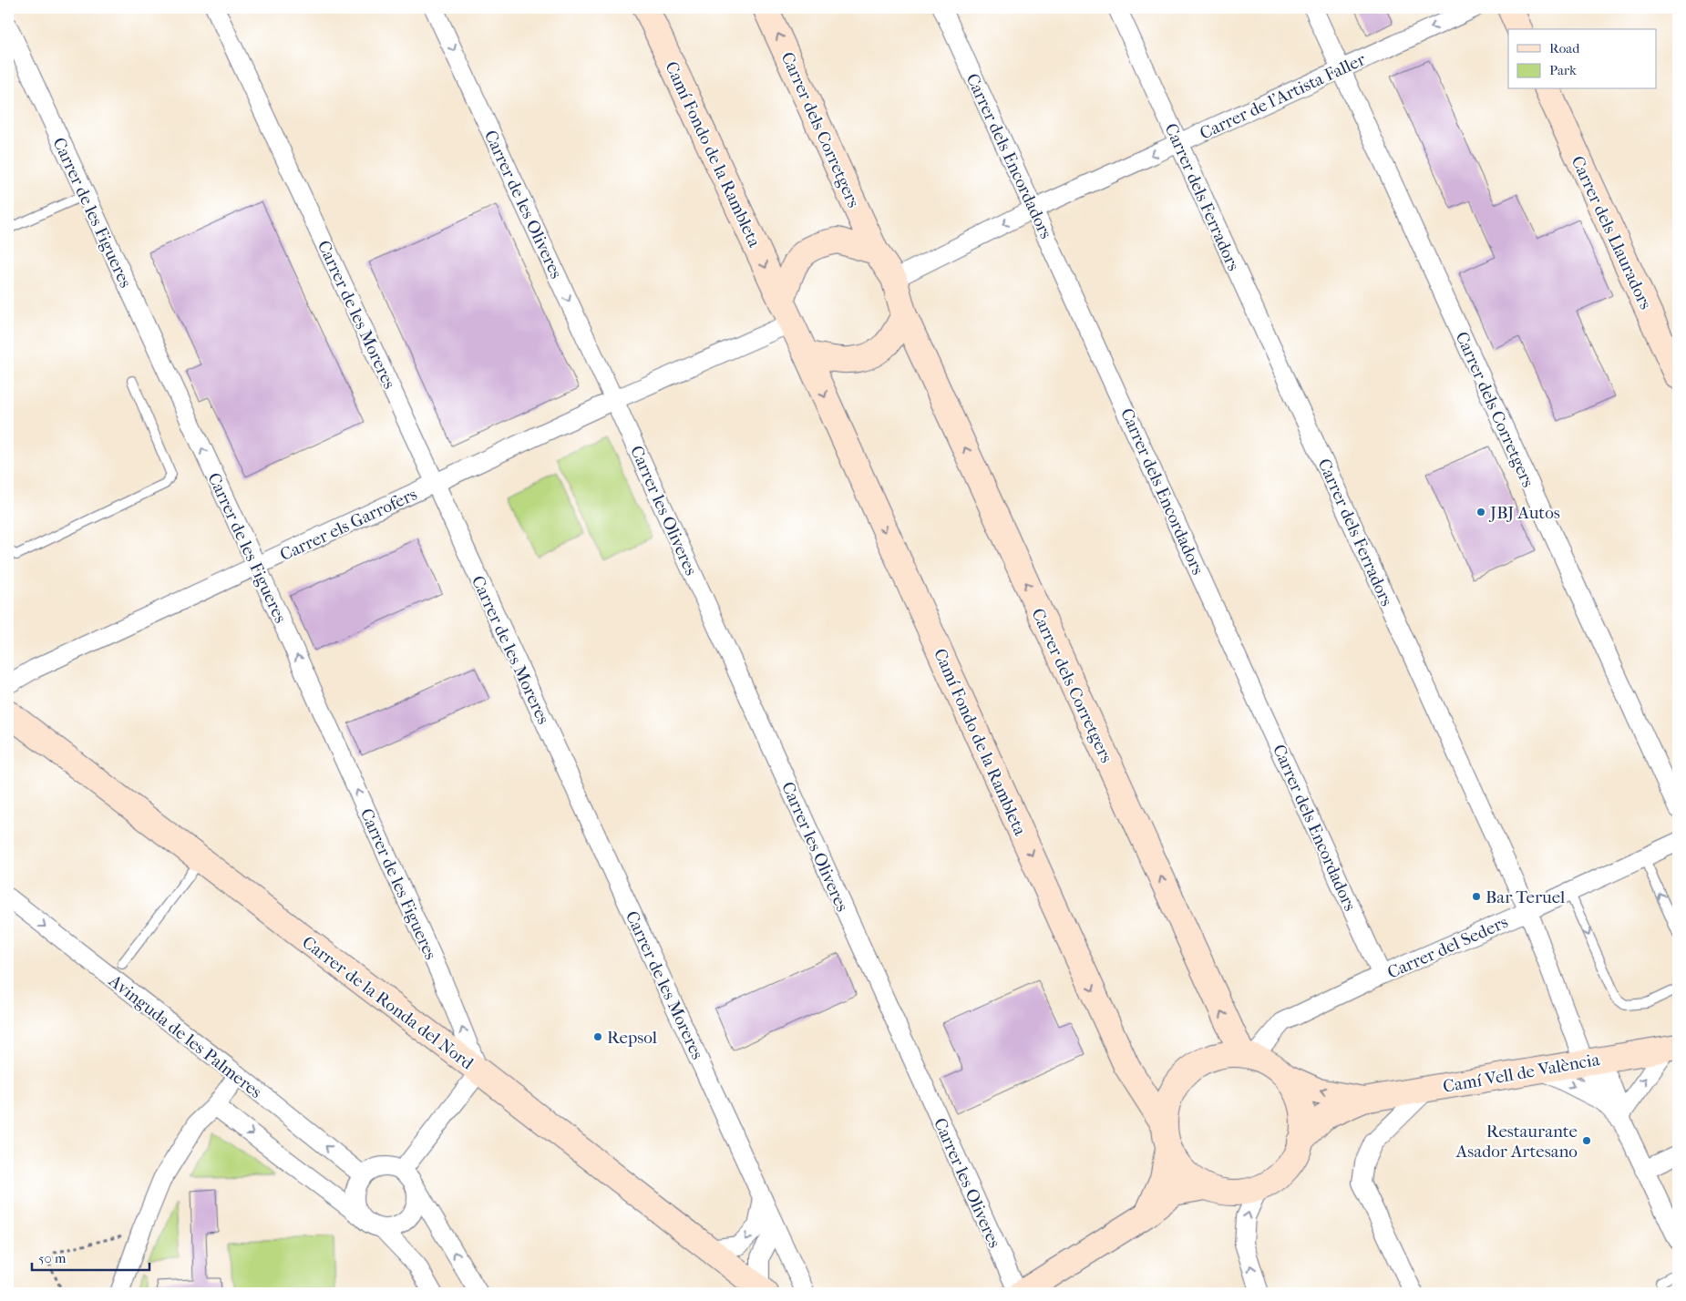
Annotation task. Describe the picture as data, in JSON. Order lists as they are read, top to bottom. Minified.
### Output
{"streets":{"street":["Carrer de l'Artista Faller","Carrer dels Corretgers","Camí Fondo de la Rambleta","Carrer dels Encordadors","Carrer dels Ferradors","Carrer de les Oliveres","Carrer de les Figueres","Carrer dels Llauradors","Carrer de les Moreres","Carrer les Oliveres","Carrer els Garrofers","Carrer del Seders","Carrer de la Ronda del Nord","Avinguda de les Palmeres","Camí Vell de València"]},"crossings":[["Carrer de l'Artista Faller","Carrer dels Corretgers"],["Carrer de l'Artista Faller","Camí Fondo de la Rambleta"],["Carrer de l'Artista Faller","Carrer dels Encordadors"],["Carrer de l'Artista Faller","Carrer dels Ferradors"],["Carrer de l'Artista Faller","Carrer els Garrofers"],["Carrer dels Corretgers","Camí Fondo de la Rambleta"],["Carrer dels Corretgers","Carrer els Garrofers"],["Carrer dels Corretgers","Carrer del Seders"],["Carrer dels Corretgers","Camí Vell de València"],["Camí Fondo de la Rambleta","Carrer els Garrofers"],["Camí Fondo de la Rambleta","Carrer del Seders"],["Camí Fondo de la Rambleta","Camí Vell de València"],["Carrer dels Encordadors","Carrer del Seders"],["Carrer dels Ferradors","Carrer del Seders"],["Carrer dels Ferradors","Camí Vell de València"],["Carrer de les Oliveres","Carrer les Oliveres"],["Carrer de les Oliveres","Carrer els Garrofers"],["Carrer de les Figueres","Carrer els Garrofers"],["Carrer de les Figueres","Carrer de la Ronda del Nord"],["Carrer de les Moreres","Carrer els Garrofers"],["Carrer les Oliveres","Carrer els Garrofers"],["Carrer del Seders","Camí Vell de València"]],"one_way":["Carrer de l'Artista Faller","Carrer dels Corretgers","Camí Fondo de la Rambleta","Carrer de les Oliveres","Carrer de les Figueres"],"places":["JBJ Autos","Bar Teruel","Repsol","Restaurante Asador Artesano"],"legend":["Road","Park"],"scale_bar":"50 m"}
